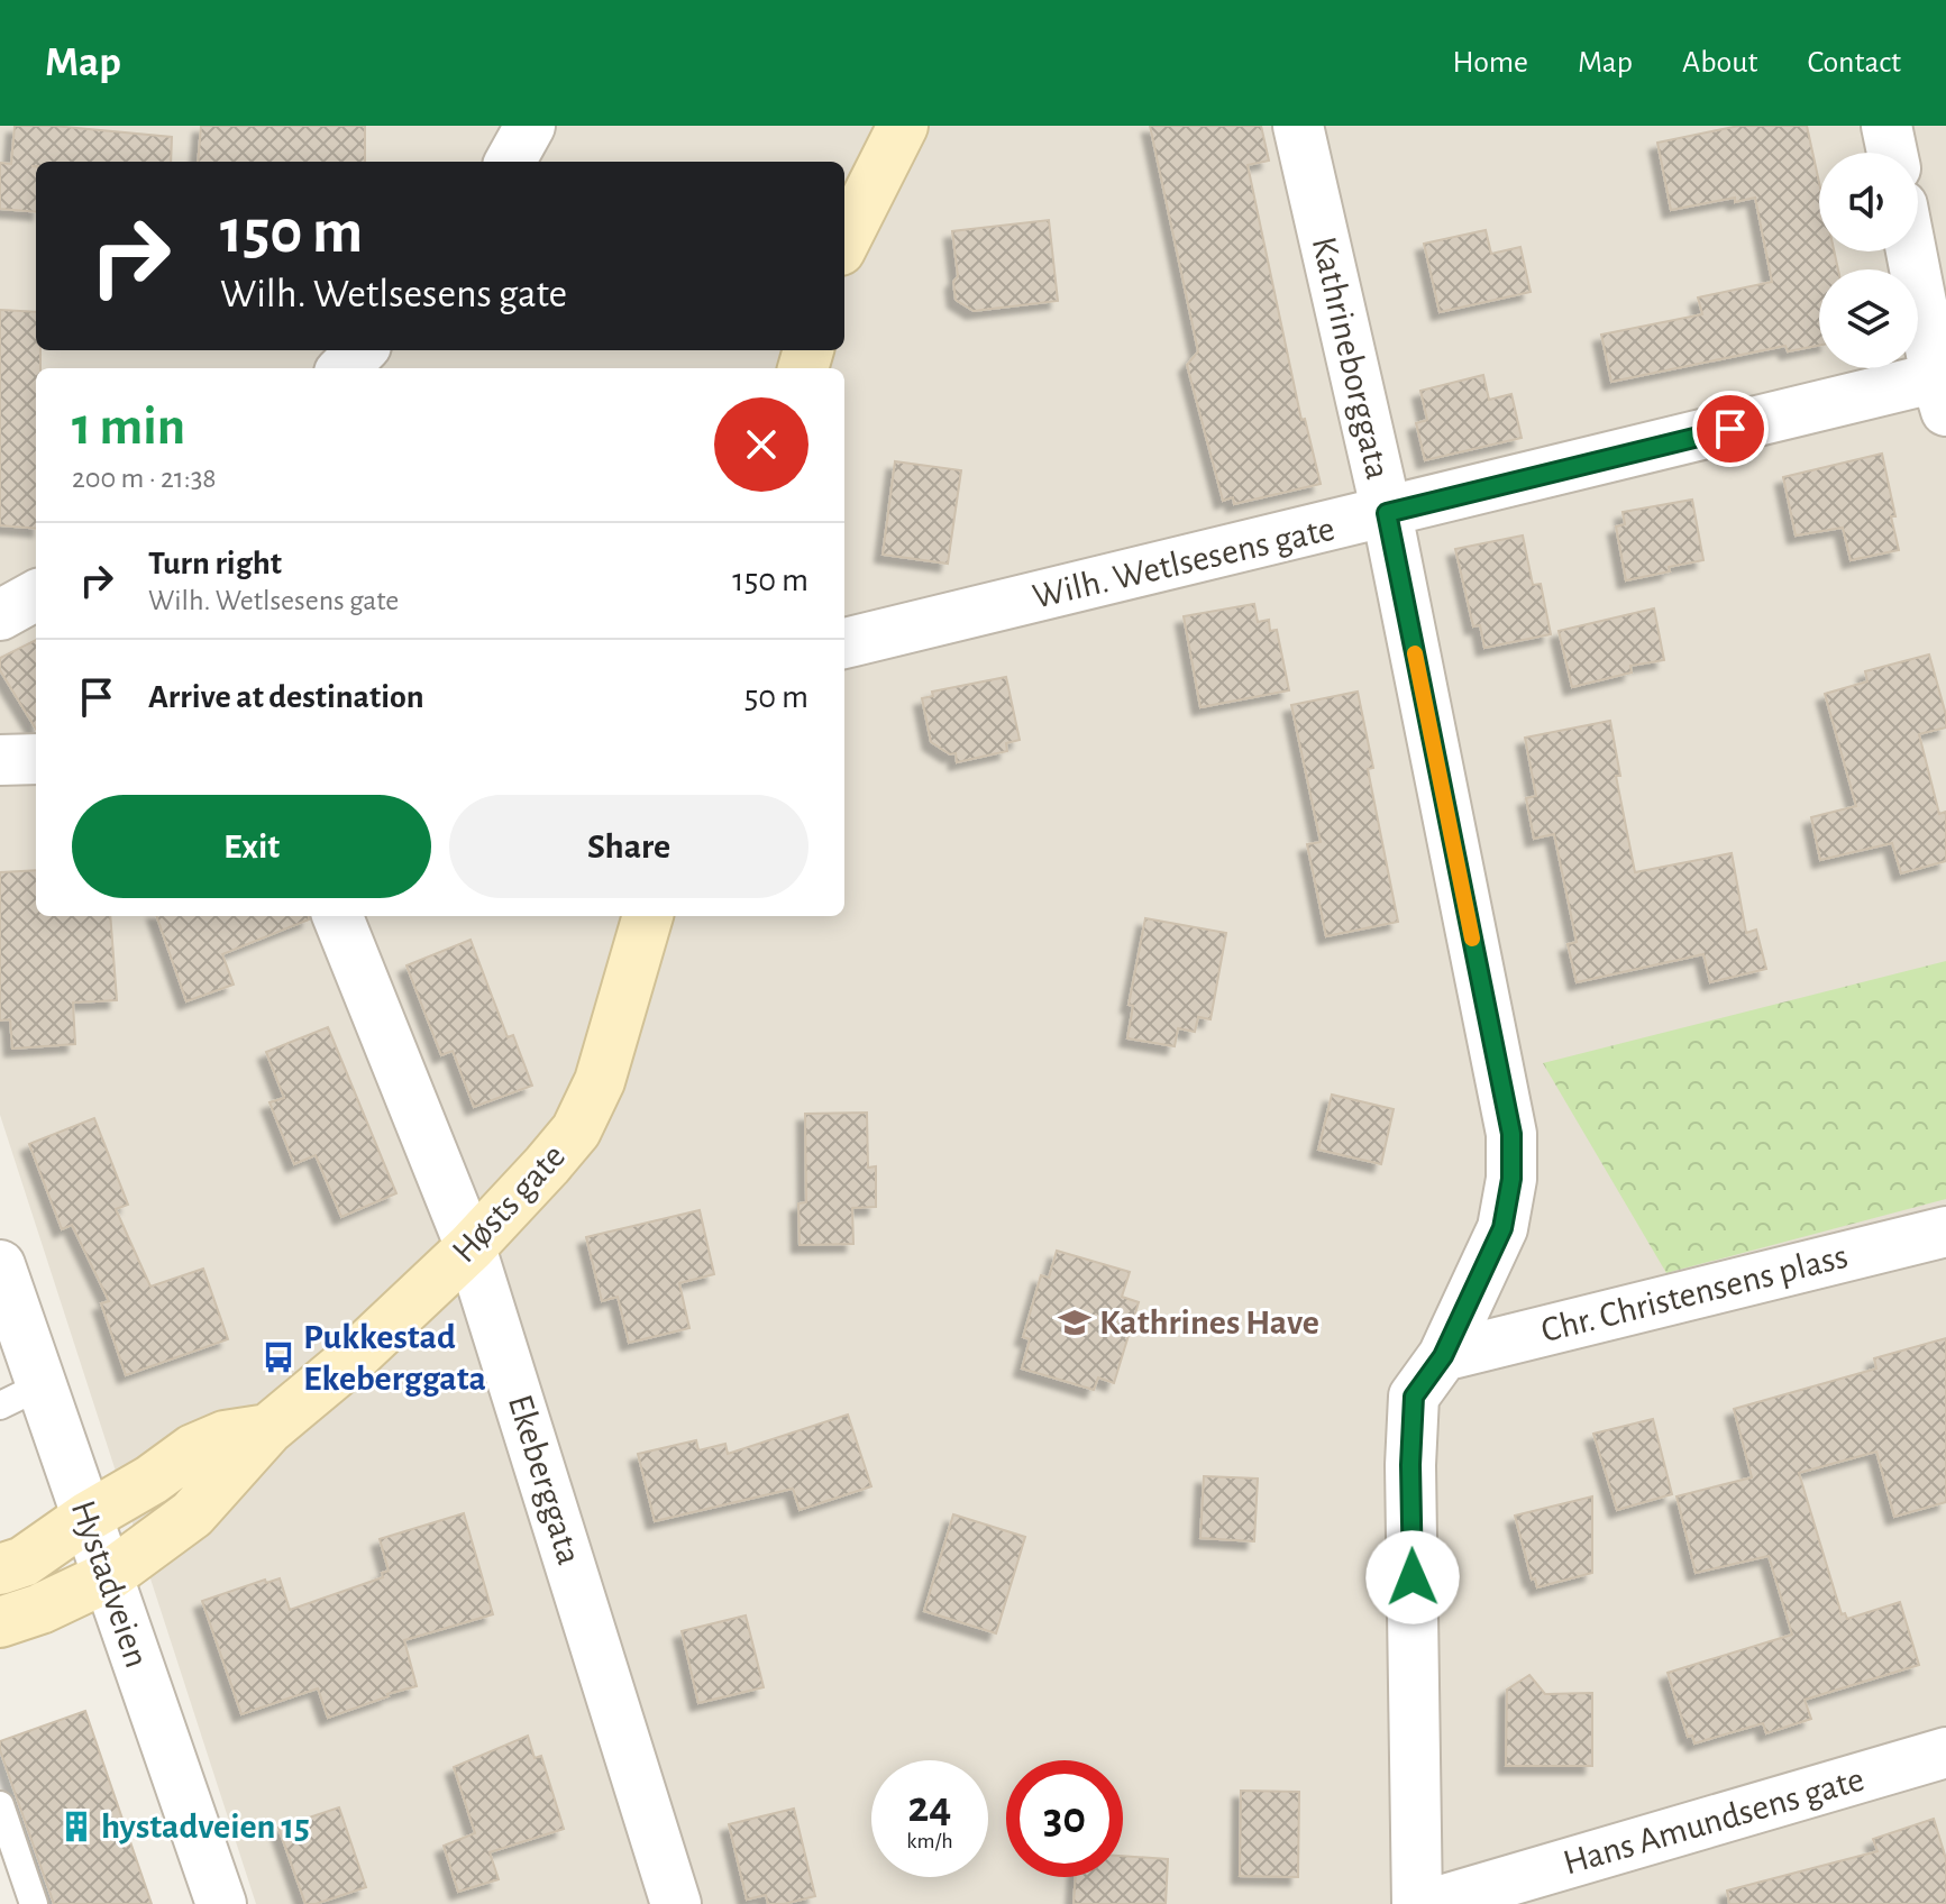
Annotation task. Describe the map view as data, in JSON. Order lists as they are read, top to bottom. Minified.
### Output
{"streets":{"main road":["Høsts gate"],"street":["Kathrineborggata","Wilh. Wetlsesens gate","Chr. Christensens plass","Ekeberggata","Hystadveien","Hans Amundsens gate"]},"crossings":[["Kathrineborggata","Wilh. Wetlsesens gate"],["Kathrineborggata","Chr. Christensens plass"],["Høsts gate","Ekeberggata"],["Høsts gate","Hystadveien"]],"places":{"school or university":["Kathrines Have"],"bus stop":["Pukkestad Ekeberggata"],"building":["hystadveien 15"]},"page":{"header":"Map","nav":["Home","Map","About","Contact"],"turn":["150 m","Wilh. Wetlsesens gate"],"heading":["1 min","200 m · 21:38"],"list":[{"name":"Turn right","note":"Wilh. Wetlsesens gate","value":"150 m"},{"name":"Arrive at destination","value":"50 m"}],"buttons":["Exit","Share"],"speed":"24 km/h","limit":"30"}}
